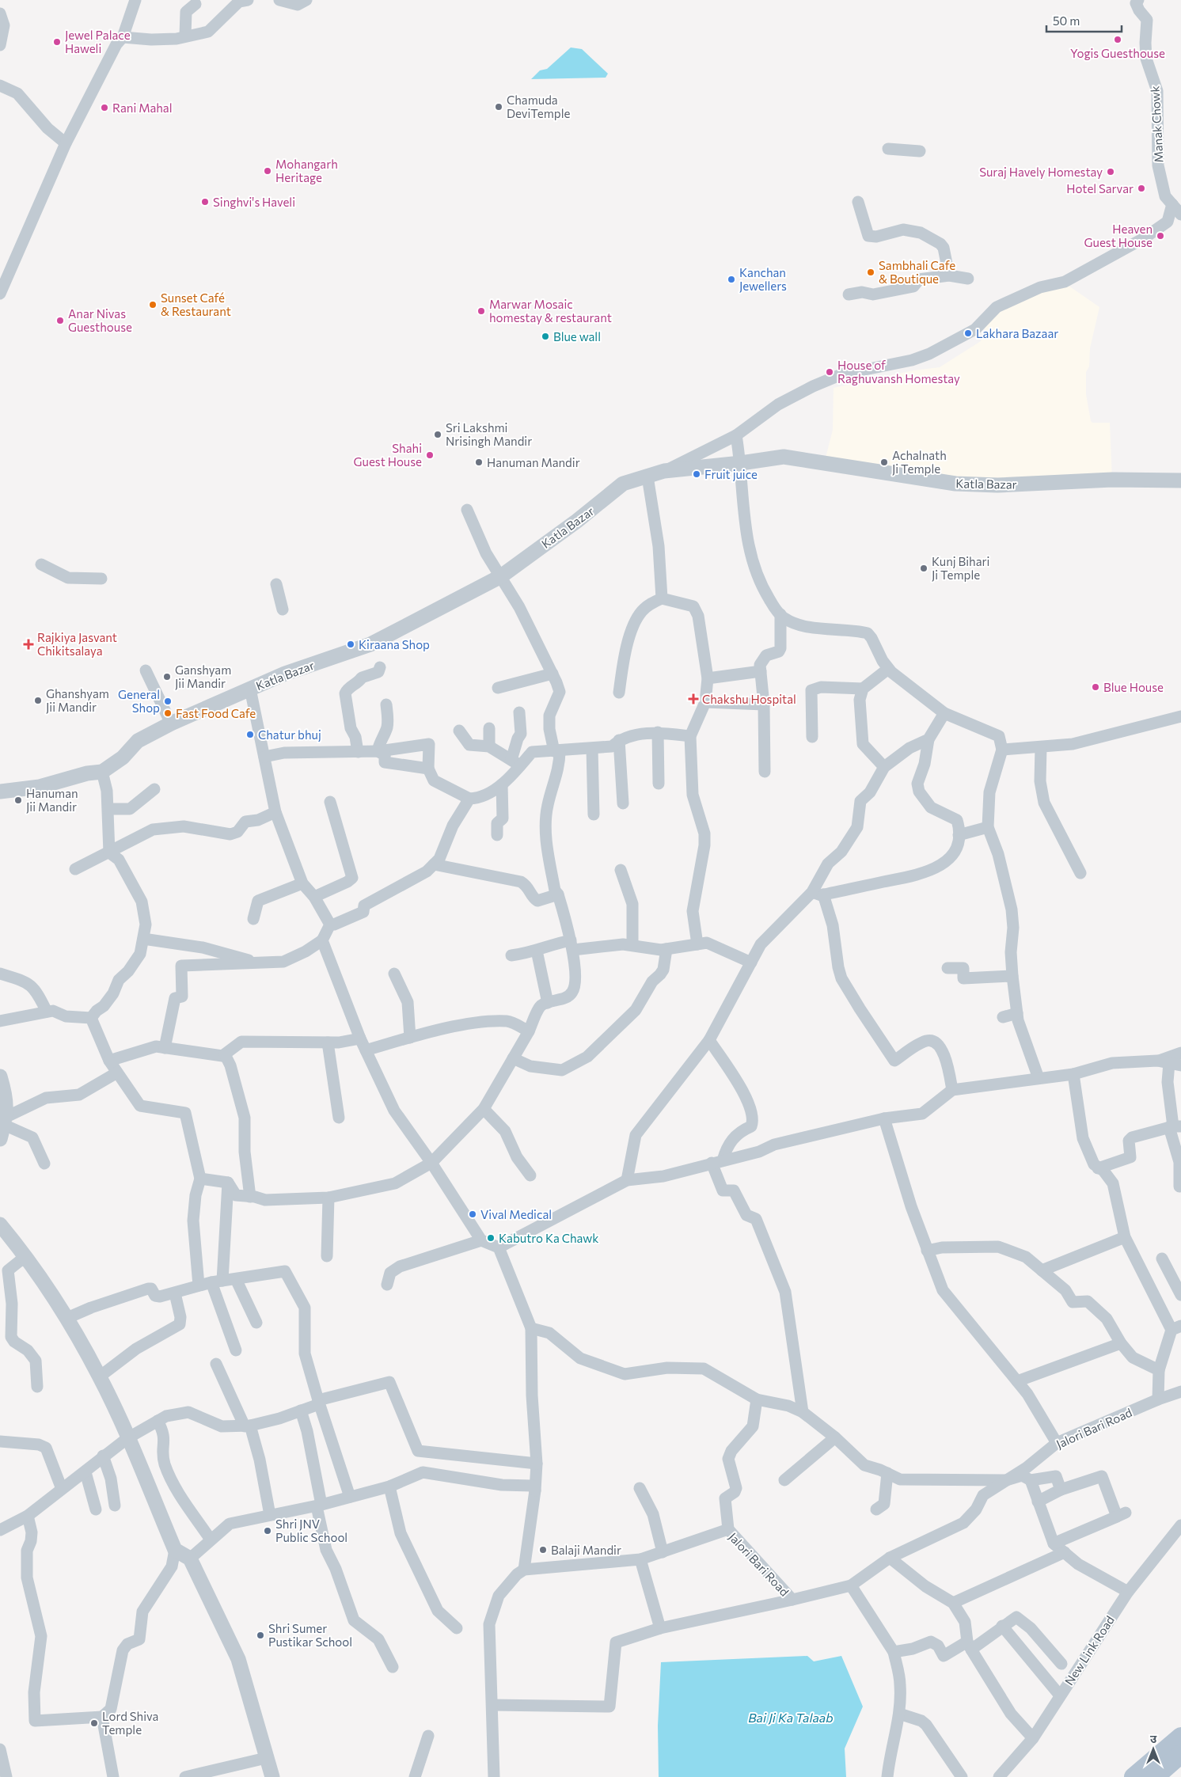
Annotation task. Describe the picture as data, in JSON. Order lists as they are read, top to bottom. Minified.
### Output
{"streets":{"street":["Manak Chowk","Katla Bazar","Jalori Bari Road","New Link Road"]},"water":["Bai Ji Ka Talaab"],"places":{"other":["Yogis Guesthouse","Jewel Palace Haweli","Chamuda DeviTemple","Rani Mahal","Mohangarh Heritage","Suraj Havely Homestay","Hotel Sarvar","Singhvi's Haveli","Heaven Guest House","Sambhali Cafe & Boutique","Kanchan Jewellers","Sunset Café & Restaurant","Marwar Mosaic homestay & restaurant","Anar Nivas Guesthouse","Lakhara Bazaar","Blue wall","House of Raghuvansh Homestay","Sri Lakshmi Nrisingh Mandir","Shahi Guest House","Hanuman Mandir","Achalnath Ji Temple","Fruit juice","Kunj Bihari Ji Temple","Kiraana Shop","Ganshyam Jii Mandir","Blue House","Ghanshyam Jii Mandir","General Shop","Fast Food Cafe","Chatur bhuj","Hanuman Jii Mandir","Vival Medical","Kabutro Ka Chawk","Shri JNV Public School","Balaji Mandir","Shri Sumer Pustikar School","Lord Shiva Temple"],"health":["Rajkiya Jasvant Chikitsalaya","Chakshu Hospital"]},"scale_bar":"50 m","north":"top"}
